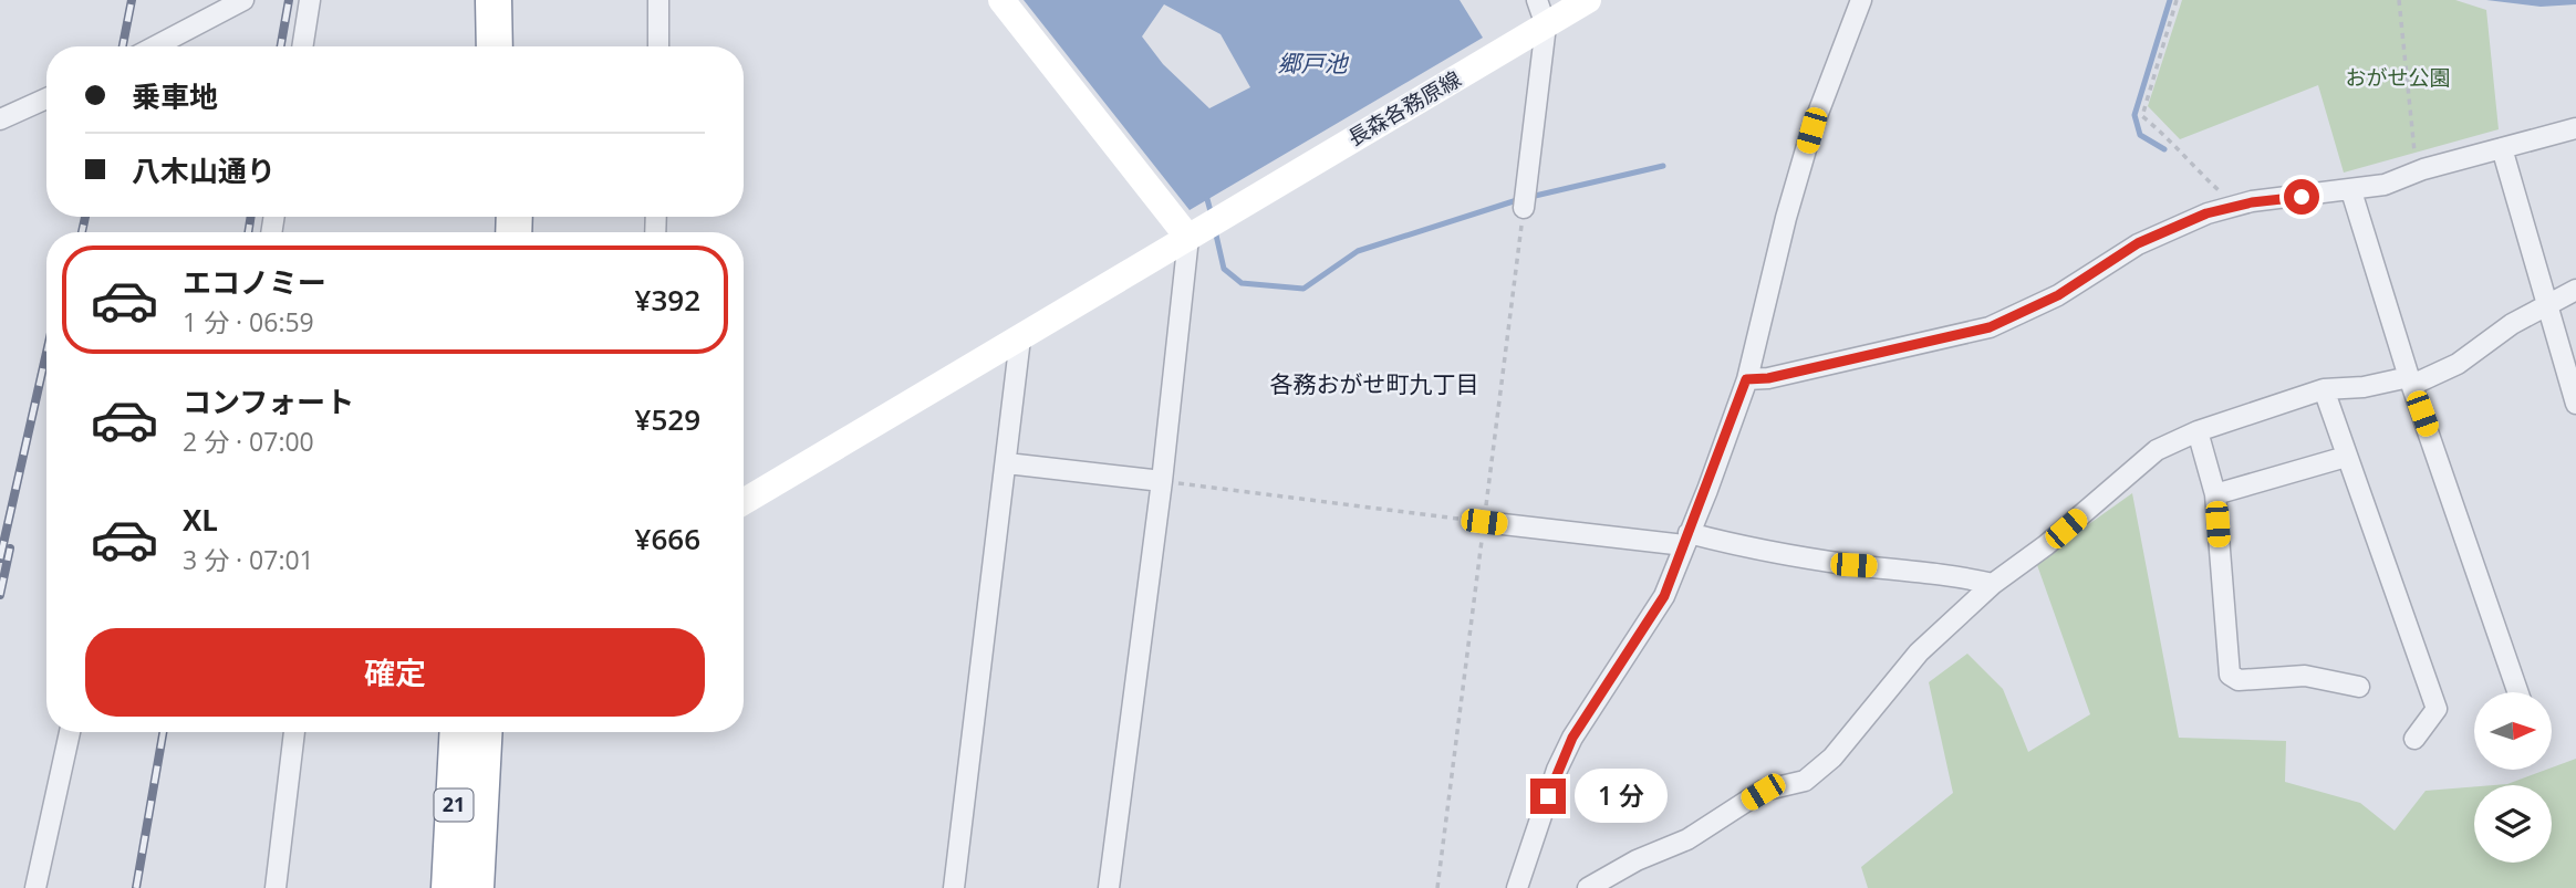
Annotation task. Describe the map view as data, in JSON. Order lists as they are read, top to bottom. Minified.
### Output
{"streets":{"highway":["21"],"main road":["長森各務原線"]},"districts":["各務おがせ町九丁目"],"water":["郷戸池"],"parks":["おがせ公園"],"north":"right","page":{"banner":["乗車地","八木山通り"],"list":[{"name":"エコノミー","note":"1 分 · 06:59","value":"¥392"},{"name":"コンフォート","note":"2 分 · 07:00","value":"¥529"},{"name":"XL","note":"3 分 · 07:01","value":"¥666"}],"buttons":"確定","bubble":"1 分"}}
